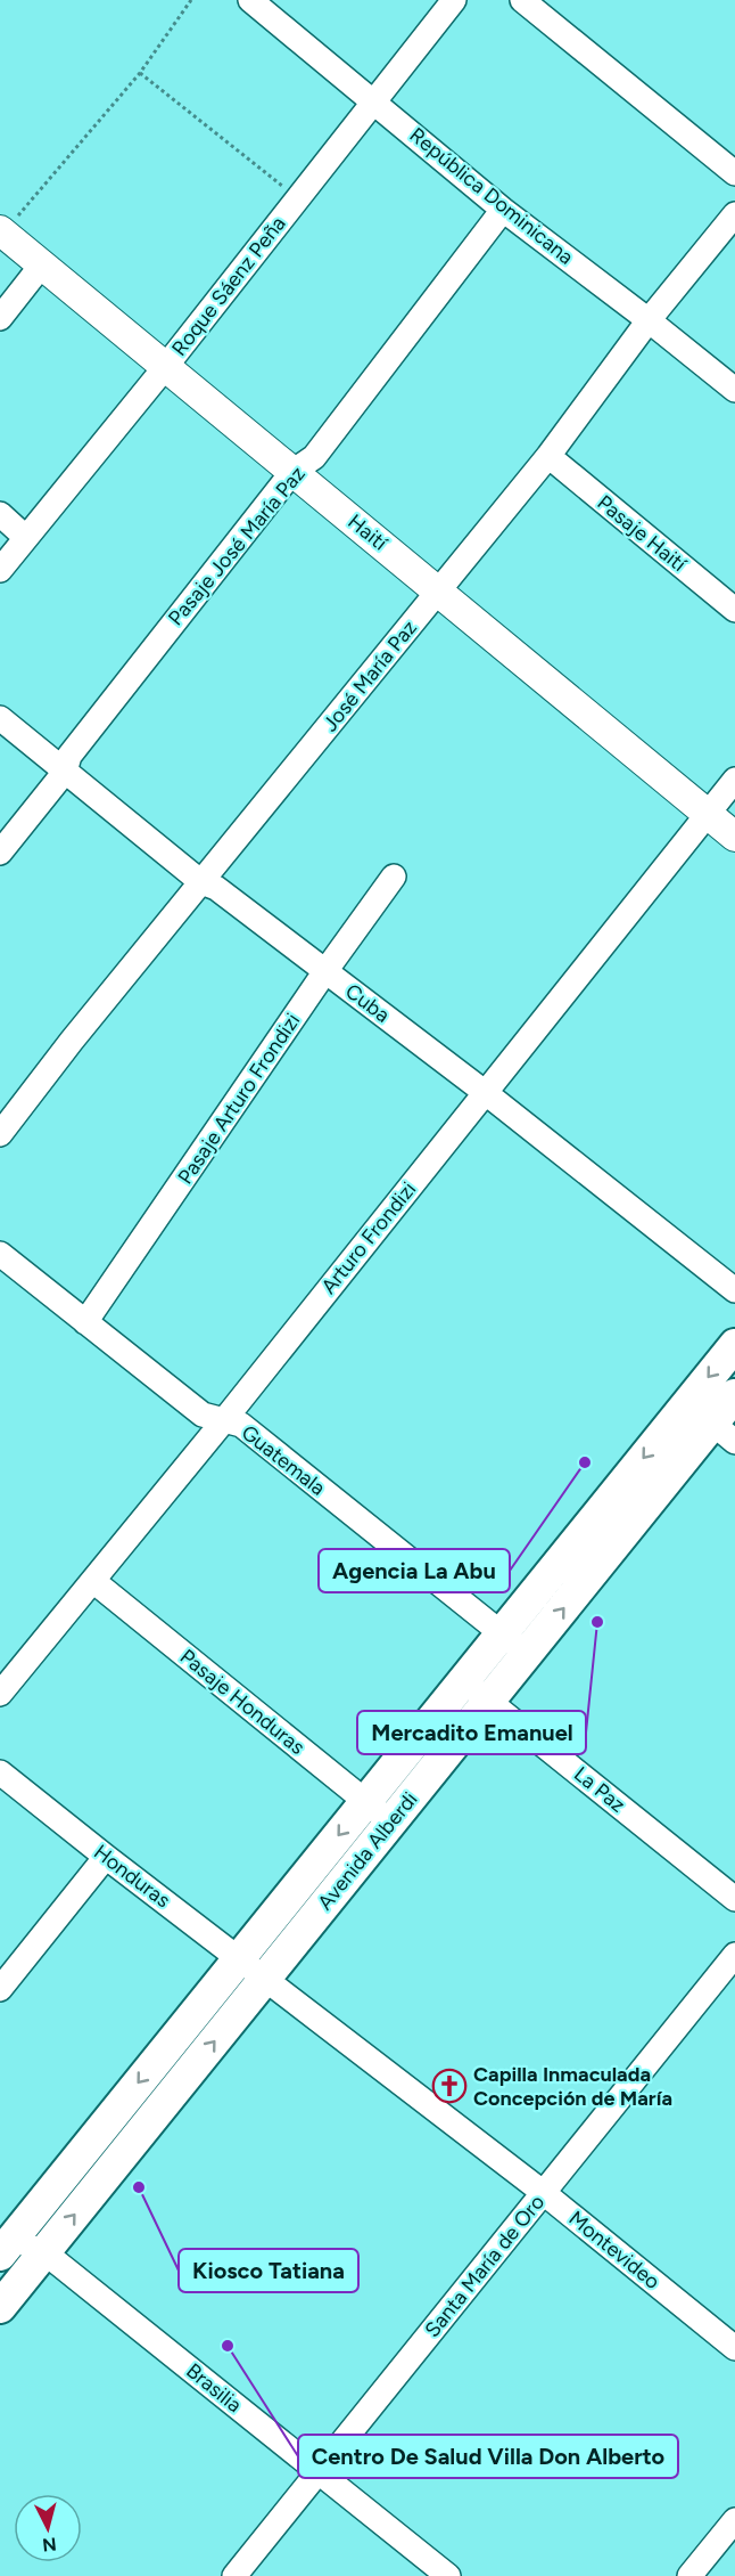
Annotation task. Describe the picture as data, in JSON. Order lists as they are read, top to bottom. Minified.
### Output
{"streets":{"main road":["Avenida Alberdi"],"street":["República Dominicana","Roque Sáenz Peña","Haití","Pasaje Haití","Pasaje José María Paz","José María Paz","Cuba","Pasaje Arturo Frondizi","Arturo Frondizi","Guatemala","Pasaje Honduras","La Paz","Honduras","Montevideo","Santa María de Oro","Brasilia"]},"crossings":[["República Dominicana","Roque Sáenz Peña"],["República Dominicana","Pasaje José María Paz"],["República Dominicana","José María Paz"],["Roque Sáenz Peña","Haití"],["Haití","Pasaje José María Paz"],["Haití","José María Paz"],["Haití","Arturo Frondizi"],["Pasaje Haití","José María Paz"],["Pasaje José María Paz","Cuba"],["José María Paz","Cuba"],["Cuba","Pasaje Arturo Frondizi"],["Cuba","Arturo Frondizi"],["Pasaje Arturo Frondizi","Guatemala"],["Arturo Frondizi","Guatemala"],["Arturo Frondizi","Pasaje Honduras"],["Guatemala","Avenida Alberdi"],["Pasaje Honduras","Avenida Alberdi"],["La Paz","Avenida Alberdi"],["Avenida Alberdi","Honduras"],["Avenida Alberdi","Montevideo"],["Avenida Alberdi","Brasilia"],["Honduras","Montevideo"],["Montevideo","Santa María de Oro"],["Santa María de Oro","Brasilia"]],"places":{"other":["Agencia La Abu","Mercadito Emanuel","Kiosco Tatiana","Centro De Salud Villa Don Alberto"],"church":["Capilla Inmaculada Concepción de María"]},"north":"bottom"}
